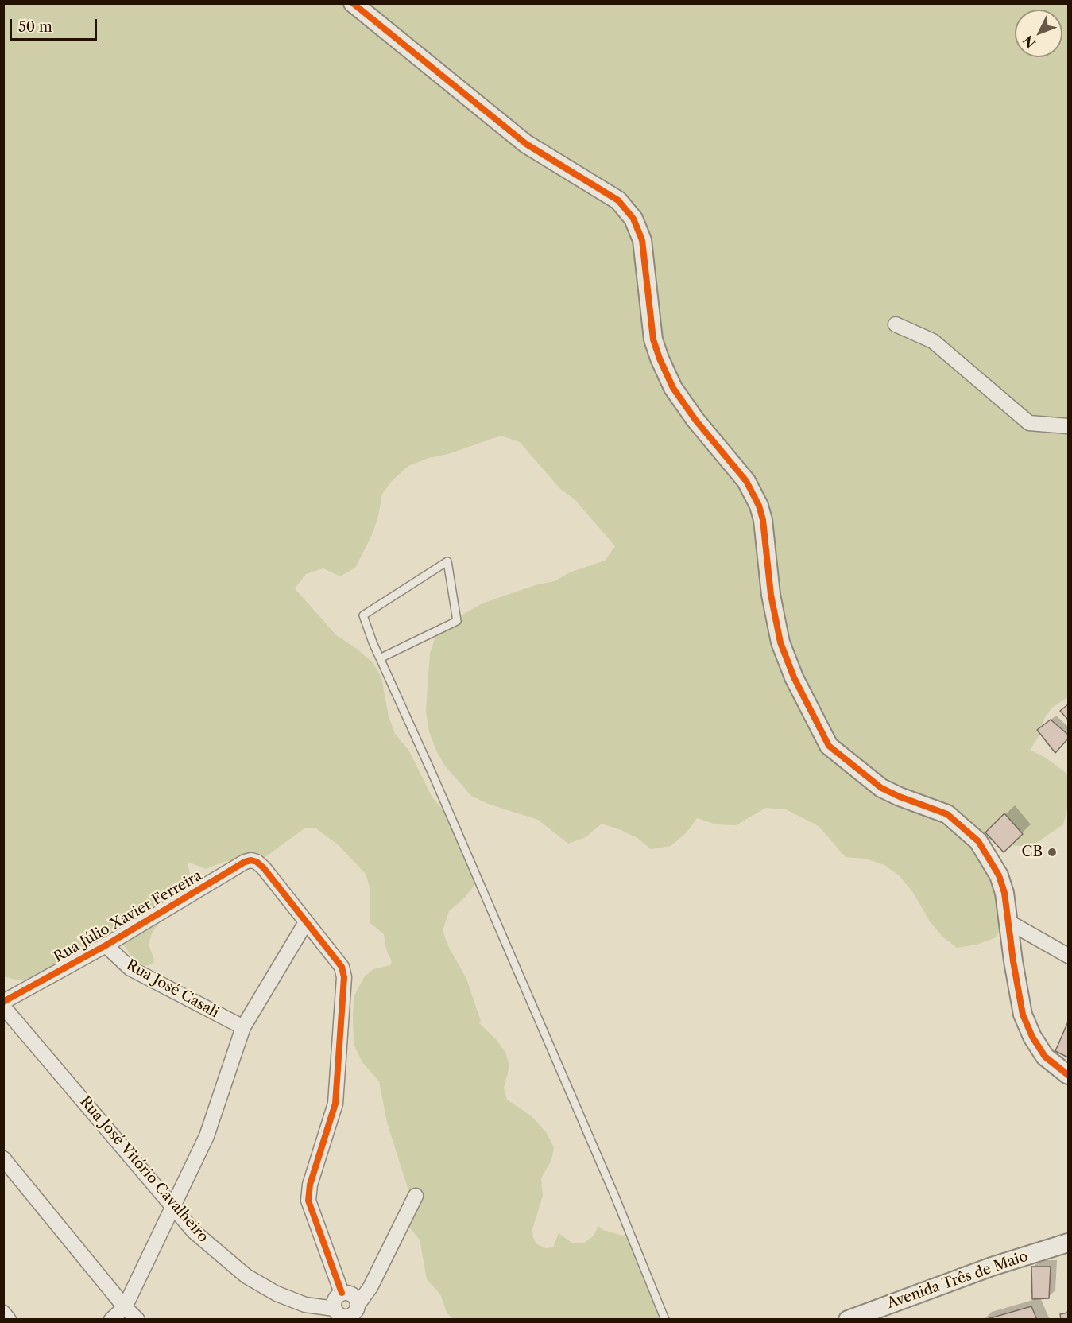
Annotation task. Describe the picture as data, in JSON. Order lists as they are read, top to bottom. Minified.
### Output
{"streets":{"street":["Rua Júlio Xavier Ferreira","Rua José Casali","Rua José Vitório Cavalheiro","Avenida Três de Maio"]},"crossings":[["Rua Júlio Xavier Ferreira","Rua José Casali"]],"places":["CB"],"scale_bar":"50 m","north":"bottom left"}
